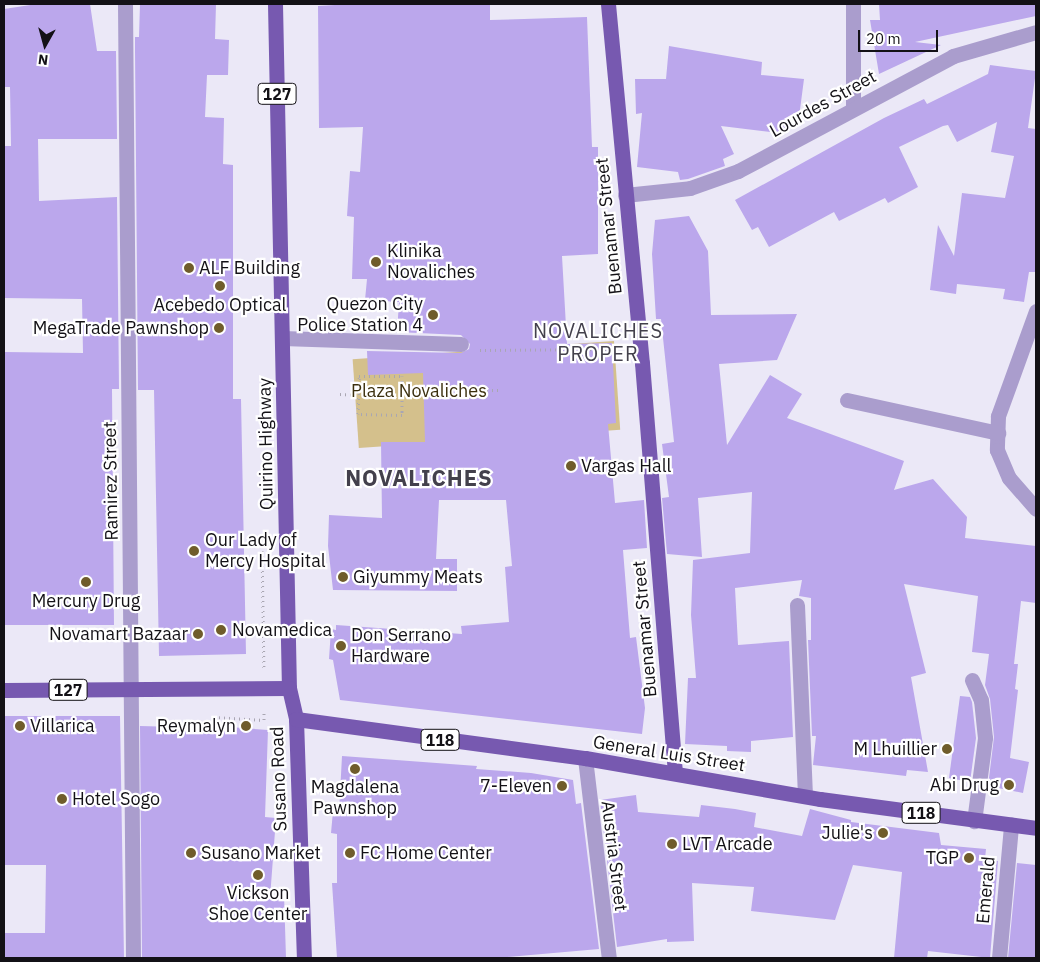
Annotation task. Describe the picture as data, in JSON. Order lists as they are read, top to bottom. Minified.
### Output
{"streets":{"main road":["127","Buenamar Street","Quirino Highway","118","General Luis Street","Susano Road"],"street":["Lourdes Street","Ramirez Street","Austria Street","Emerald"]},"crossings":[["127","Quirino Highway"],["127","Ramirez Street"],["127","Susano Road"],["Lourdes Street","Buenamar Street"],["Buenamar Street","General Luis Street"],["Quirino Highway","Susano Road"],["General Luis Street","Susano Road"],["General Luis Street","Austria Street"],["General Luis Street","Emerald"]],"districts":["NOVALICHES PROPER","NOVALICHES"],"parks":["Plaza Novaliches"],"places":["Klinika Novaliches","ALF Building","Acebedo Optical","Quezon City Police Station 4","MegaTrade Pawnshop","Vargas Hall","Our Lady of Mercy Hospital","Giyummy Meats","Mercury Drug","Novamedica","Novamart Bazaar","Don Serrano Hardware","Villarica","Reymalyn","M Lhuillier","Magdalena Pawnshop","Abi Drug","7-Eleven","Hotel Sogo","Julie's","LVT Arcade","Susano Market","FC Home Center","TGP","Vickson Shoe Center"],"scale_bar":"20 m","north":"bottom"}
